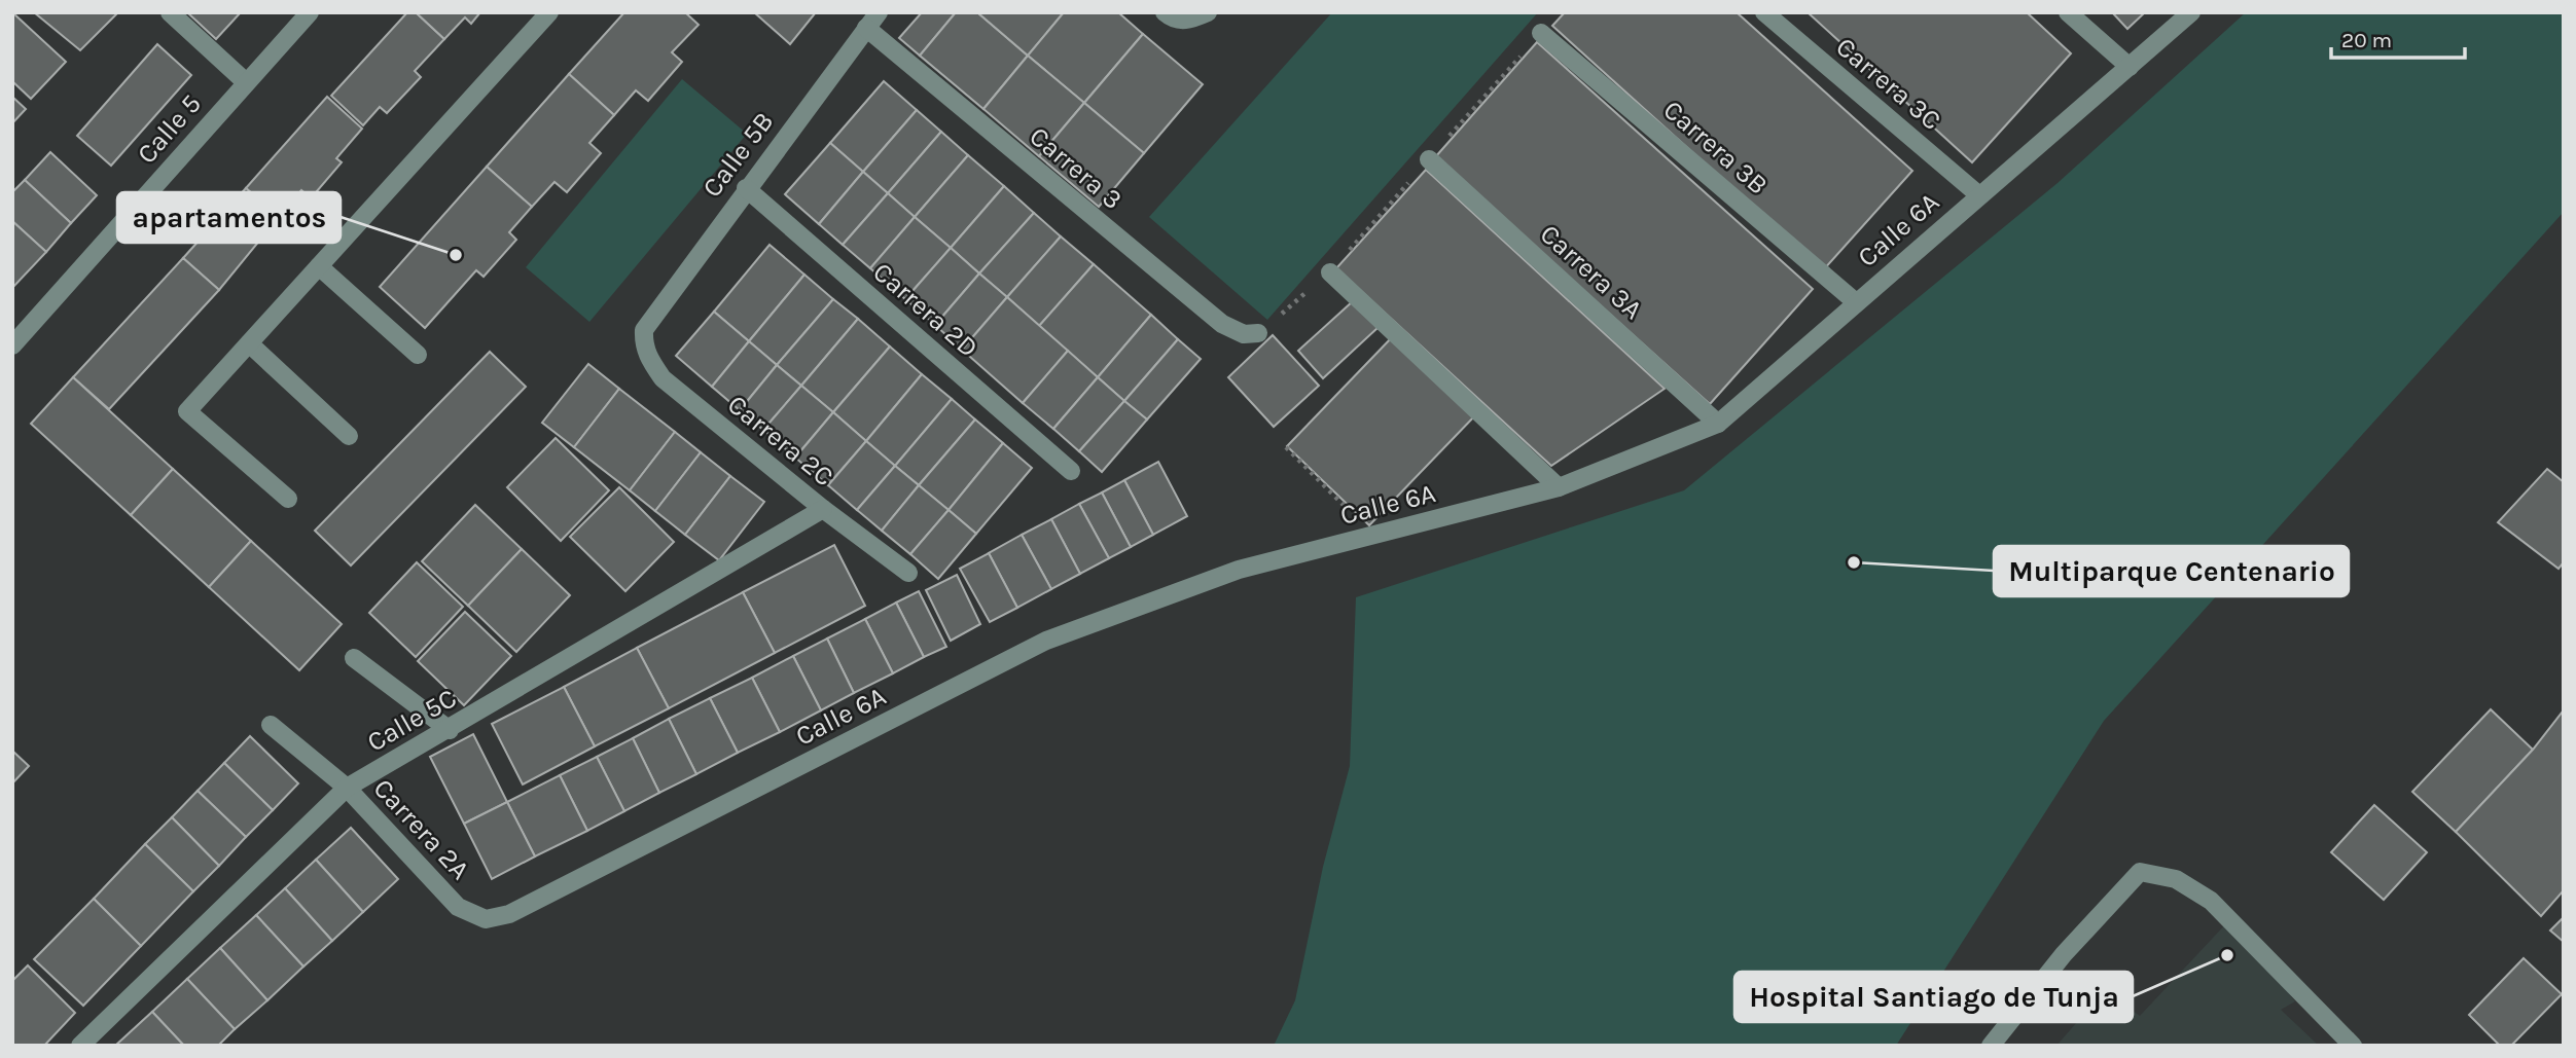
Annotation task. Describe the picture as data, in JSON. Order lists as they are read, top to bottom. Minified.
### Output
{"streets":{"street":["Carrera 3C","Calle 5","Carrera 3B","Calle 5B","Carrera 3","Calle 6A","Carrera 3A","Carrera 2D","Carrera 2C","Calle 5C","Carrera 2A"]},"crossings":[["Carrera 3C","Calle 6A"],["Carrera 3B","Calle 6A"],["Calle 5B","Carrera 3"],["Calle 5B","Carrera 2D"],["Calle 5B","Carrera 2C"],["Calle 6A","Carrera 3A"],["Calle 6A","Carrera 2A"],["Carrera 2C","Calle 5C"],["Calle 5C","Carrera 2A"]],"places":["apartamentos","Multiparque Centenario","Hospital Santiago de Tunja"],"scale_bar":"20 m"}
